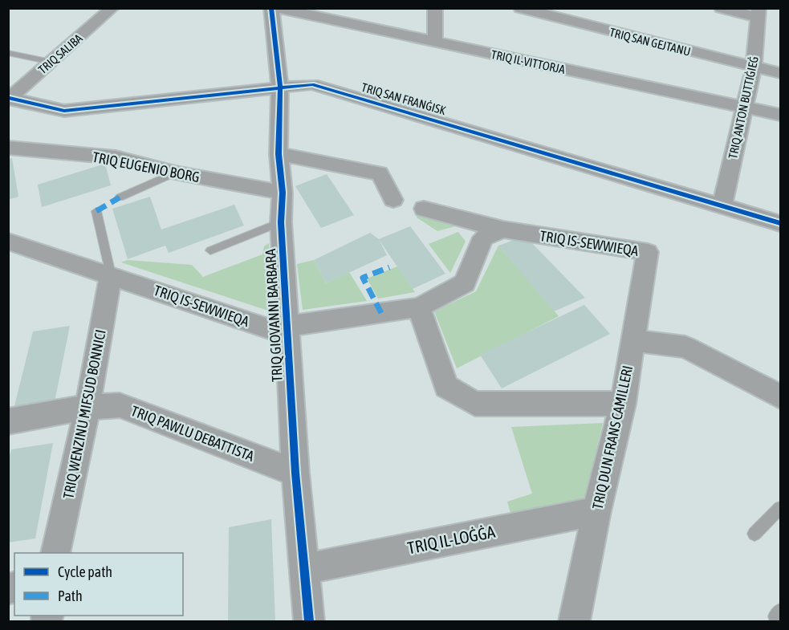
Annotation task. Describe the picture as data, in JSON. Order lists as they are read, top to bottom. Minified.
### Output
{"streets":{"street":["TRIQ SAN GEJTANU","TRIQ SALIBA","TRIQ IL-VITTORJA","TRIQ SAN FRANĠISK","TRIQ ANTON BUTTIĠIEĠ","TRIQ EUGENIO BORG","TRIQ IS-SEWWIEQA","TRIQ GIOVANNI BARBARA","TRIQ WENZINU MIFSUD BONNICI","TRIQ PAWLU DEBATTISTA","TRIQ DUN FRANS CAMILLERI","TRIQ IL-LOĠĠA"]},"crossings":[["TRIQ SAN GEJTANU","TRIQ ANTON BUTTIĠIEĠ"],["TRIQ SALIBA","TRIQ SAN FRANĠISK"],["TRIQ IL-VITTORJA","TRIQ ANTON BUTTIĠIEĠ"],["TRIQ SAN FRANĠISK","TRIQ ANTON BUTTIĠIEĠ"],["TRIQ SAN FRANĠISK","TRIQ GIOVANNI BARBARA"],["TRIQ EUGENIO BORG","TRIQ GIOVANNI BARBARA"],["TRIQ IS-SEWWIEQA","TRIQ GIOVANNI BARBARA"],["TRIQ IS-SEWWIEQA","TRIQ WENZINU MIFSUD BONNICI"],["TRIQ IS-SEWWIEQA","TRIQ DUN FRANS CAMILLERI"],["TRIQ GIOVANNI BARBARA","TRIQ PAWLU DEBATTISTA"],["TRIQ GIOVANNI BARBARA","TRIQ IL-LOĠĠA"],["TRIQ WENZINU MIFSUD BONNICI","TRIQ PAWLU DEBATTISTA"],["TRIQ DUN FRANS CAMILLERI","TRIQ IL-LOĠĠA"]],"legend":["Cycle path","Path"]}
